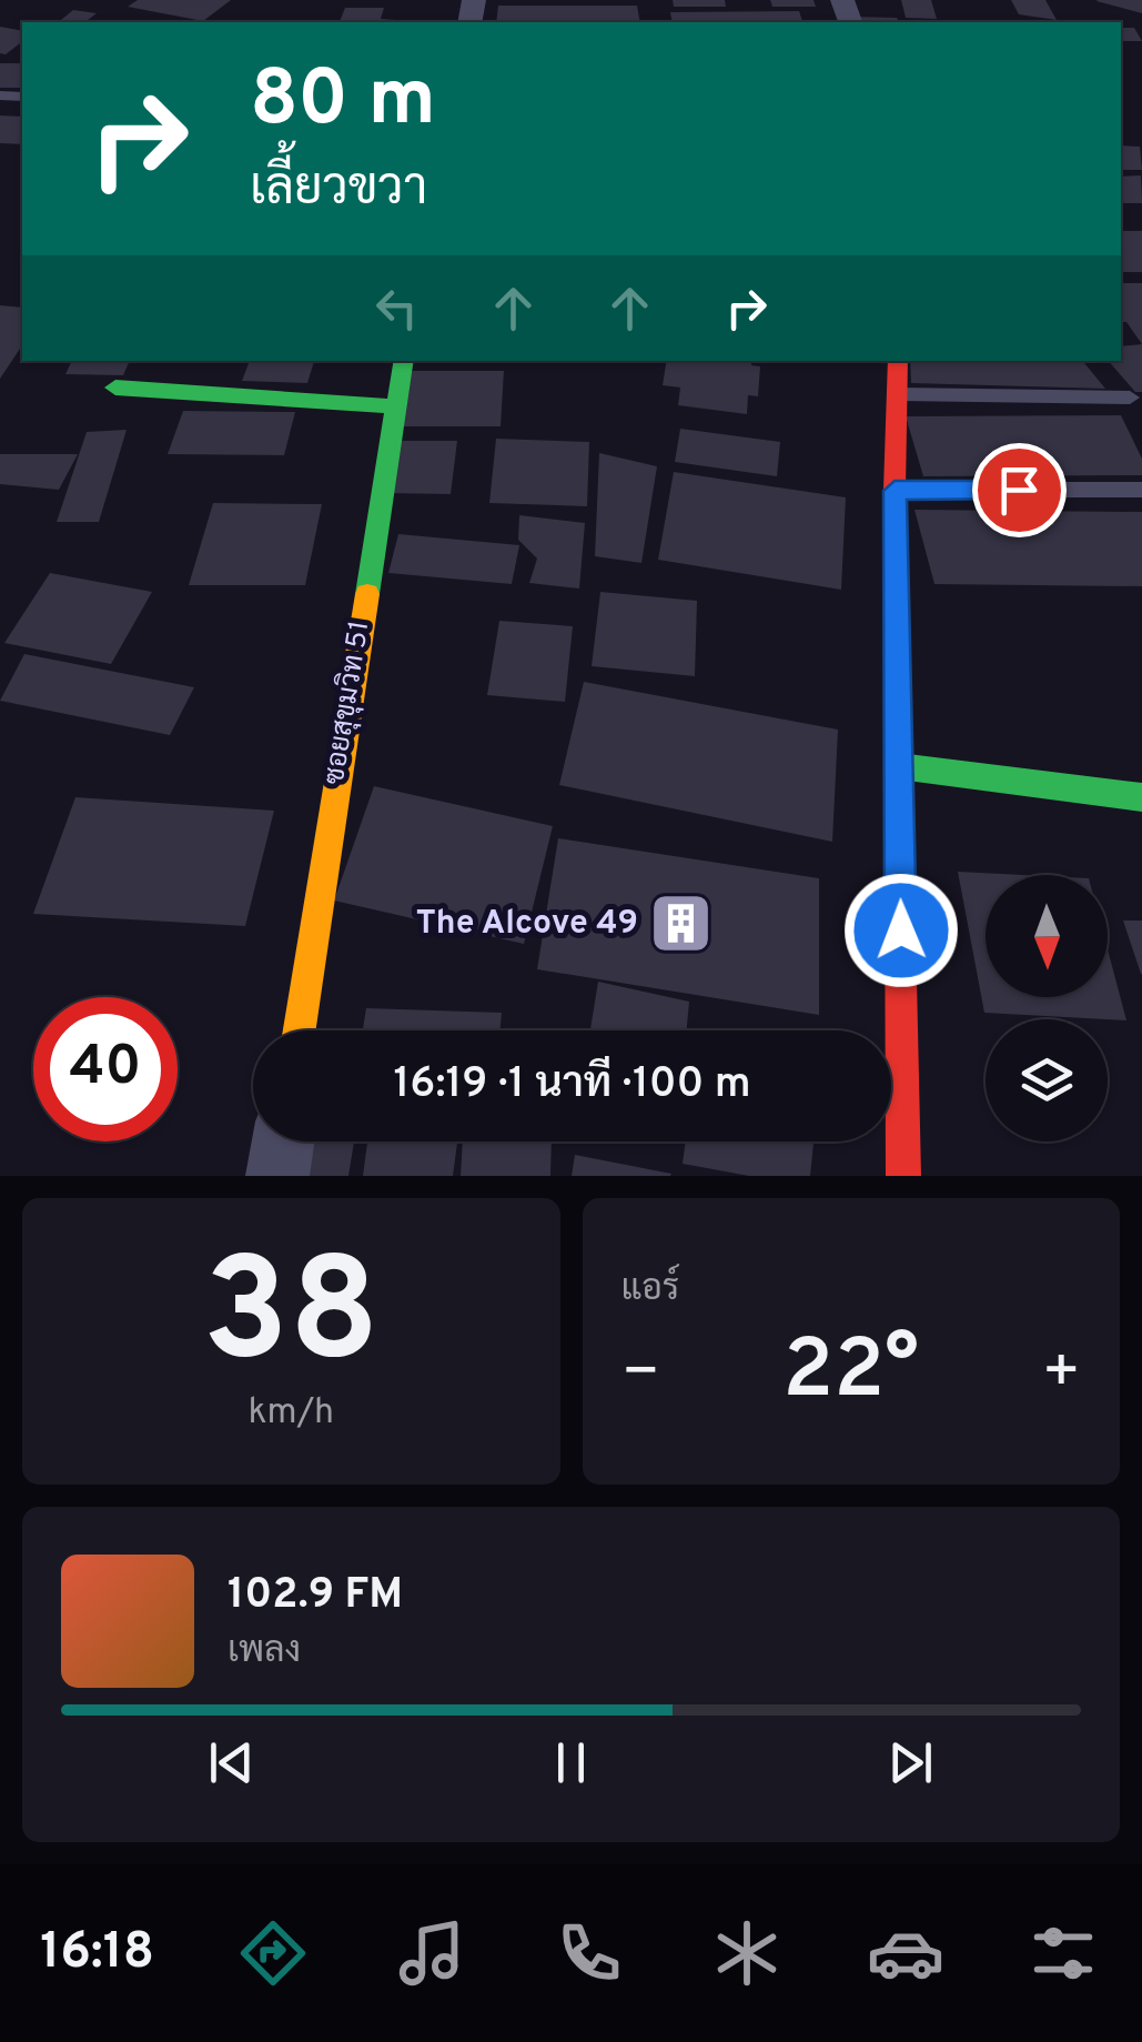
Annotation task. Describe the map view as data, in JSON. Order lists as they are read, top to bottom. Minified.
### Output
{"streets":{"street":["ซอยสุขุมวิท 51"]},"places":{"building":["The Alcove 49"]},"north":"bottom","page":{"turn":["80 m","เลี้ยวขวา"],"limit":"40","trip":"16:19 · 1 นาที · 100 m","tile":[["38","km/h"],"แอร์"],"heat":["−","22°","+"],"song":["102.9 FM","เพลง"],"tabs":"16:18"}}
